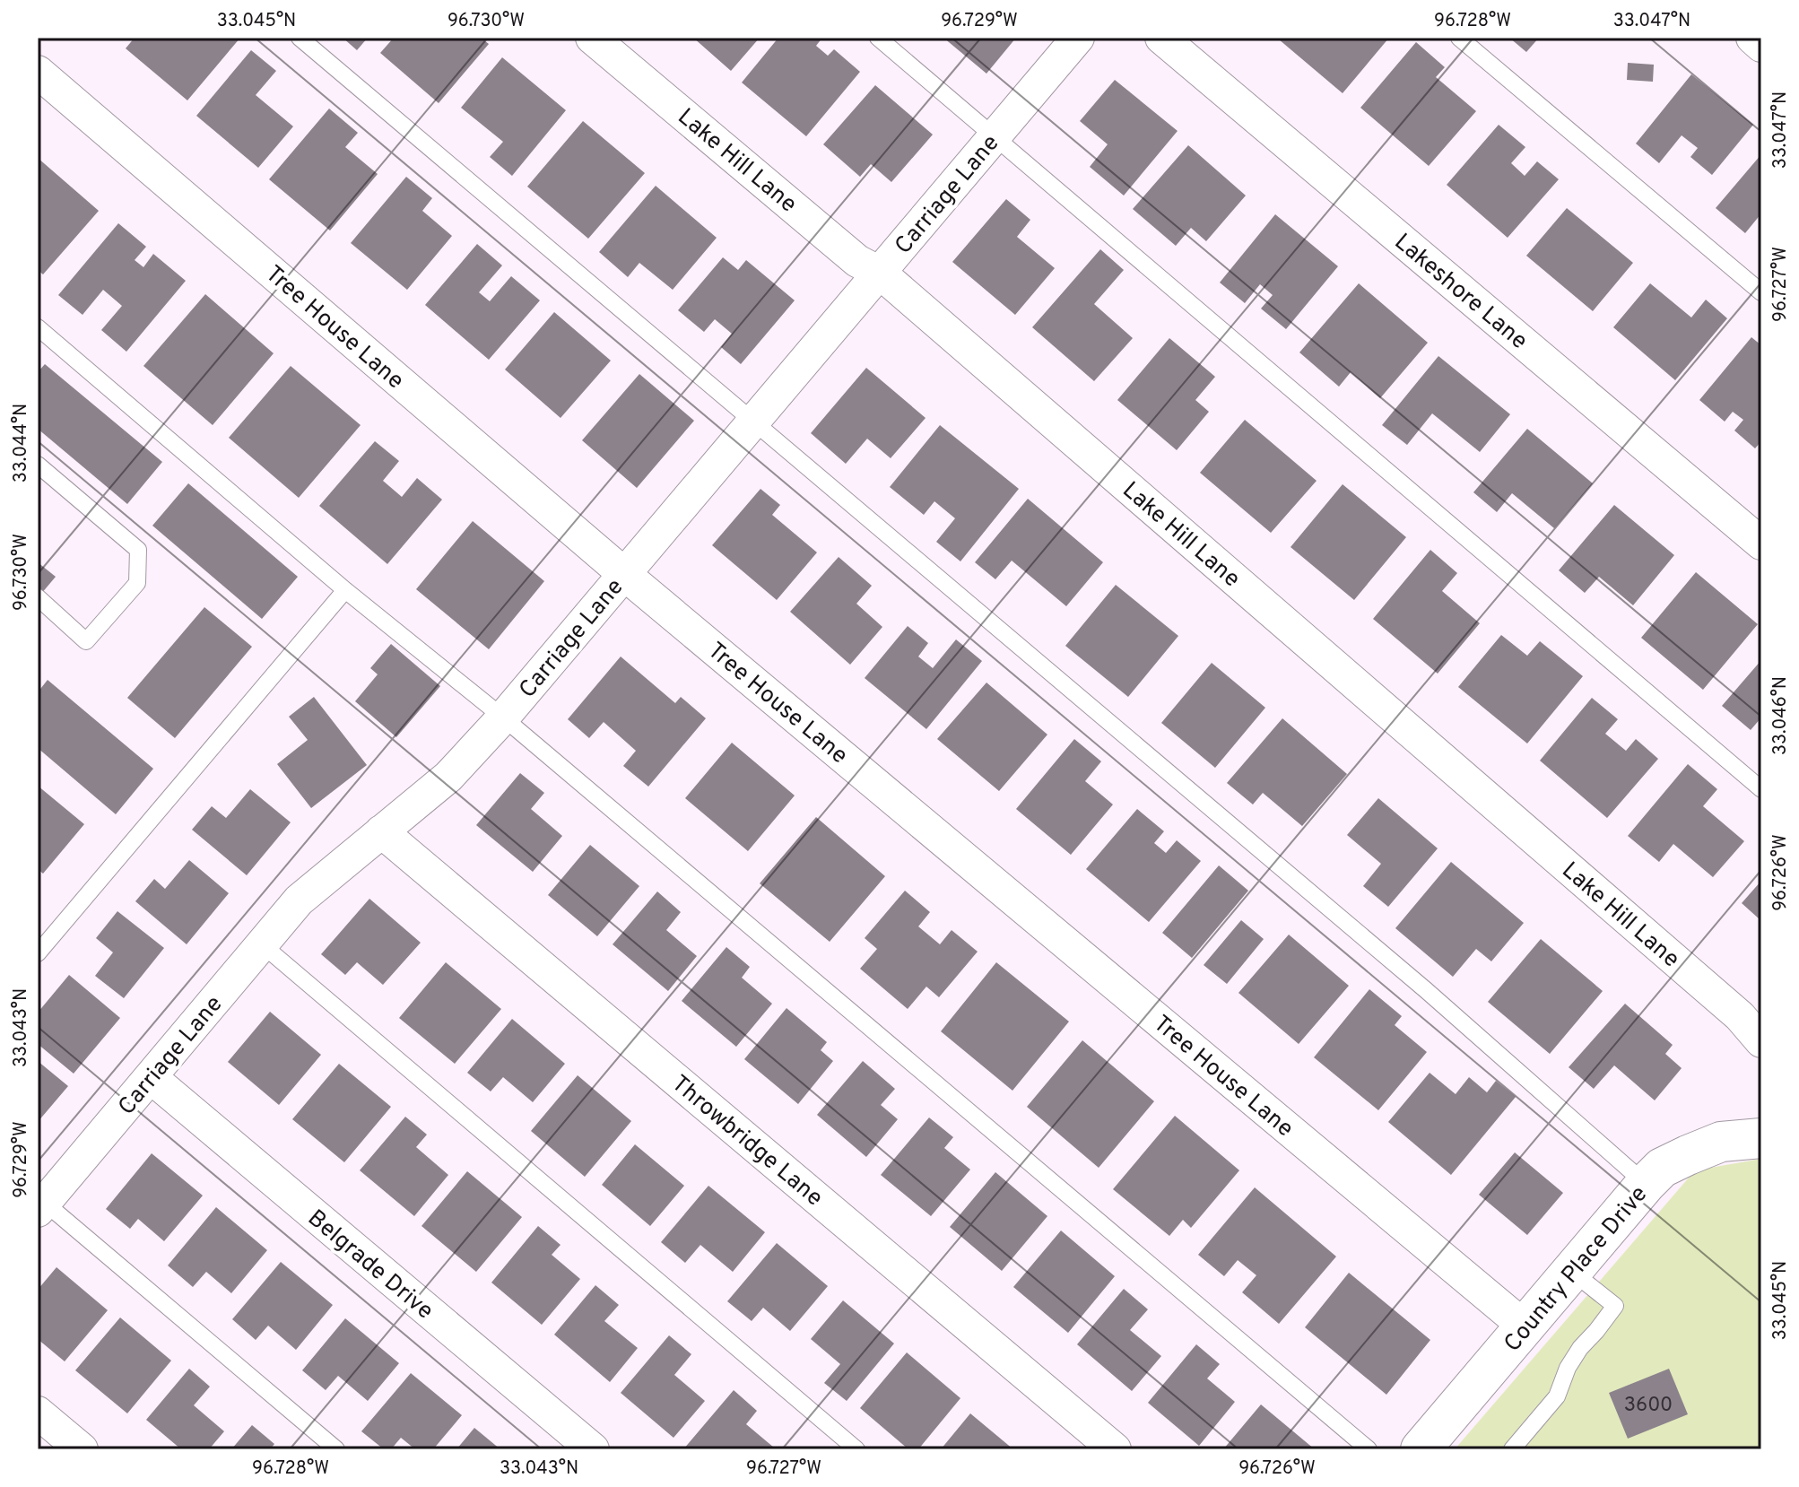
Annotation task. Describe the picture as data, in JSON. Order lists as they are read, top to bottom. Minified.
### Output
{"streets":{"street":["Lake Hill Lane","Carriage Lane","Lakeshore Lane","Tree House Lane","Throwbridge Lane","Belgrade Drive","Country Place Drive"]},"crossings":[["Lake Hill Lane","Carriage Lane"],["Carriage Lane","Tree House Lane"],["Carriage Lane","Throwbridge Lane"],["Carriage Lane","Belgrade Drive"],["Tree House Lane","Country Place Drive"]],"house_numbers":["3600"],"coordinates":["33.045°N","96.730°W","96.729°W","96.728°W","33.047°N","96.727°W","33.044°N","33.046°N","96.726°W","33.043°N"]}
